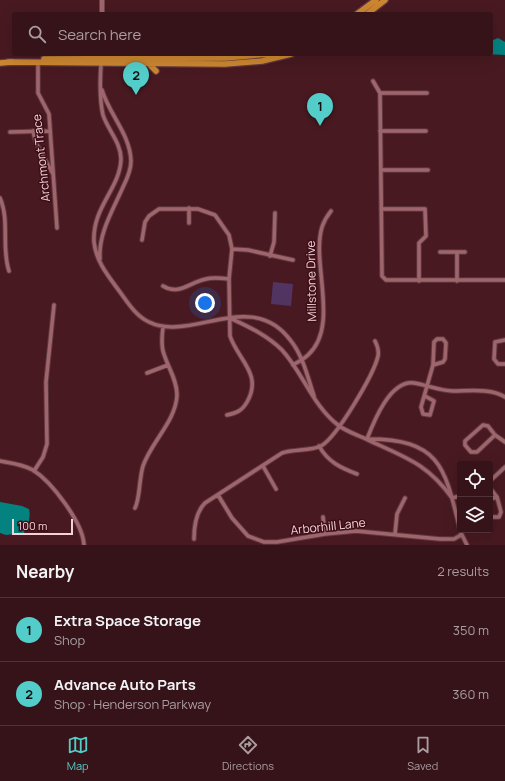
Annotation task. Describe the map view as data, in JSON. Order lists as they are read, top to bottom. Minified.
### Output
{"streets":{"street":["Archmont Trace","Millstone Drive","Arborhill Lane"]},"scale_bar":"100 m","page":{"search":"Search here","pins":["2","1"],"scale":"100 m","heading":["Nearby","2 results"],"list":[{"mark":"1","name":"Extra Space Storage","note":"Shop","value":"350 m"},{"mark":"2","name":"Advance Auto Parts","note":"Shop · Henderson Parkway","value":"360 m"}],"nav":["Map","Directions","Saved"]}}
